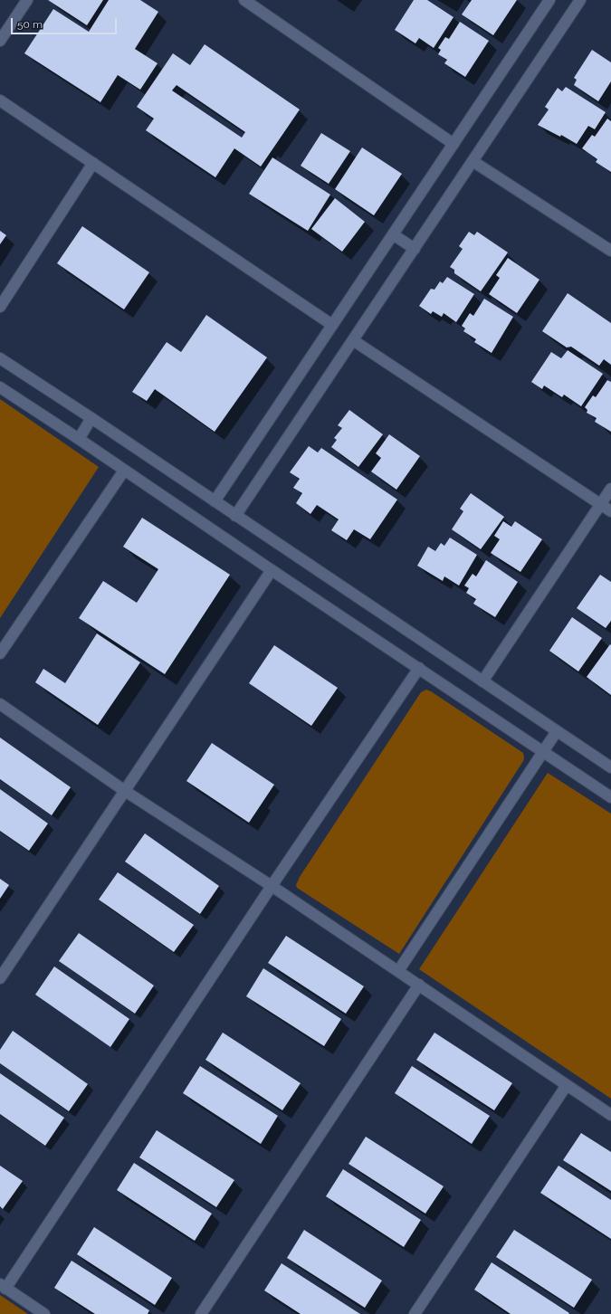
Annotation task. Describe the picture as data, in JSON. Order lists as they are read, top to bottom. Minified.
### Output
{"scale_bar":"50 m"}
